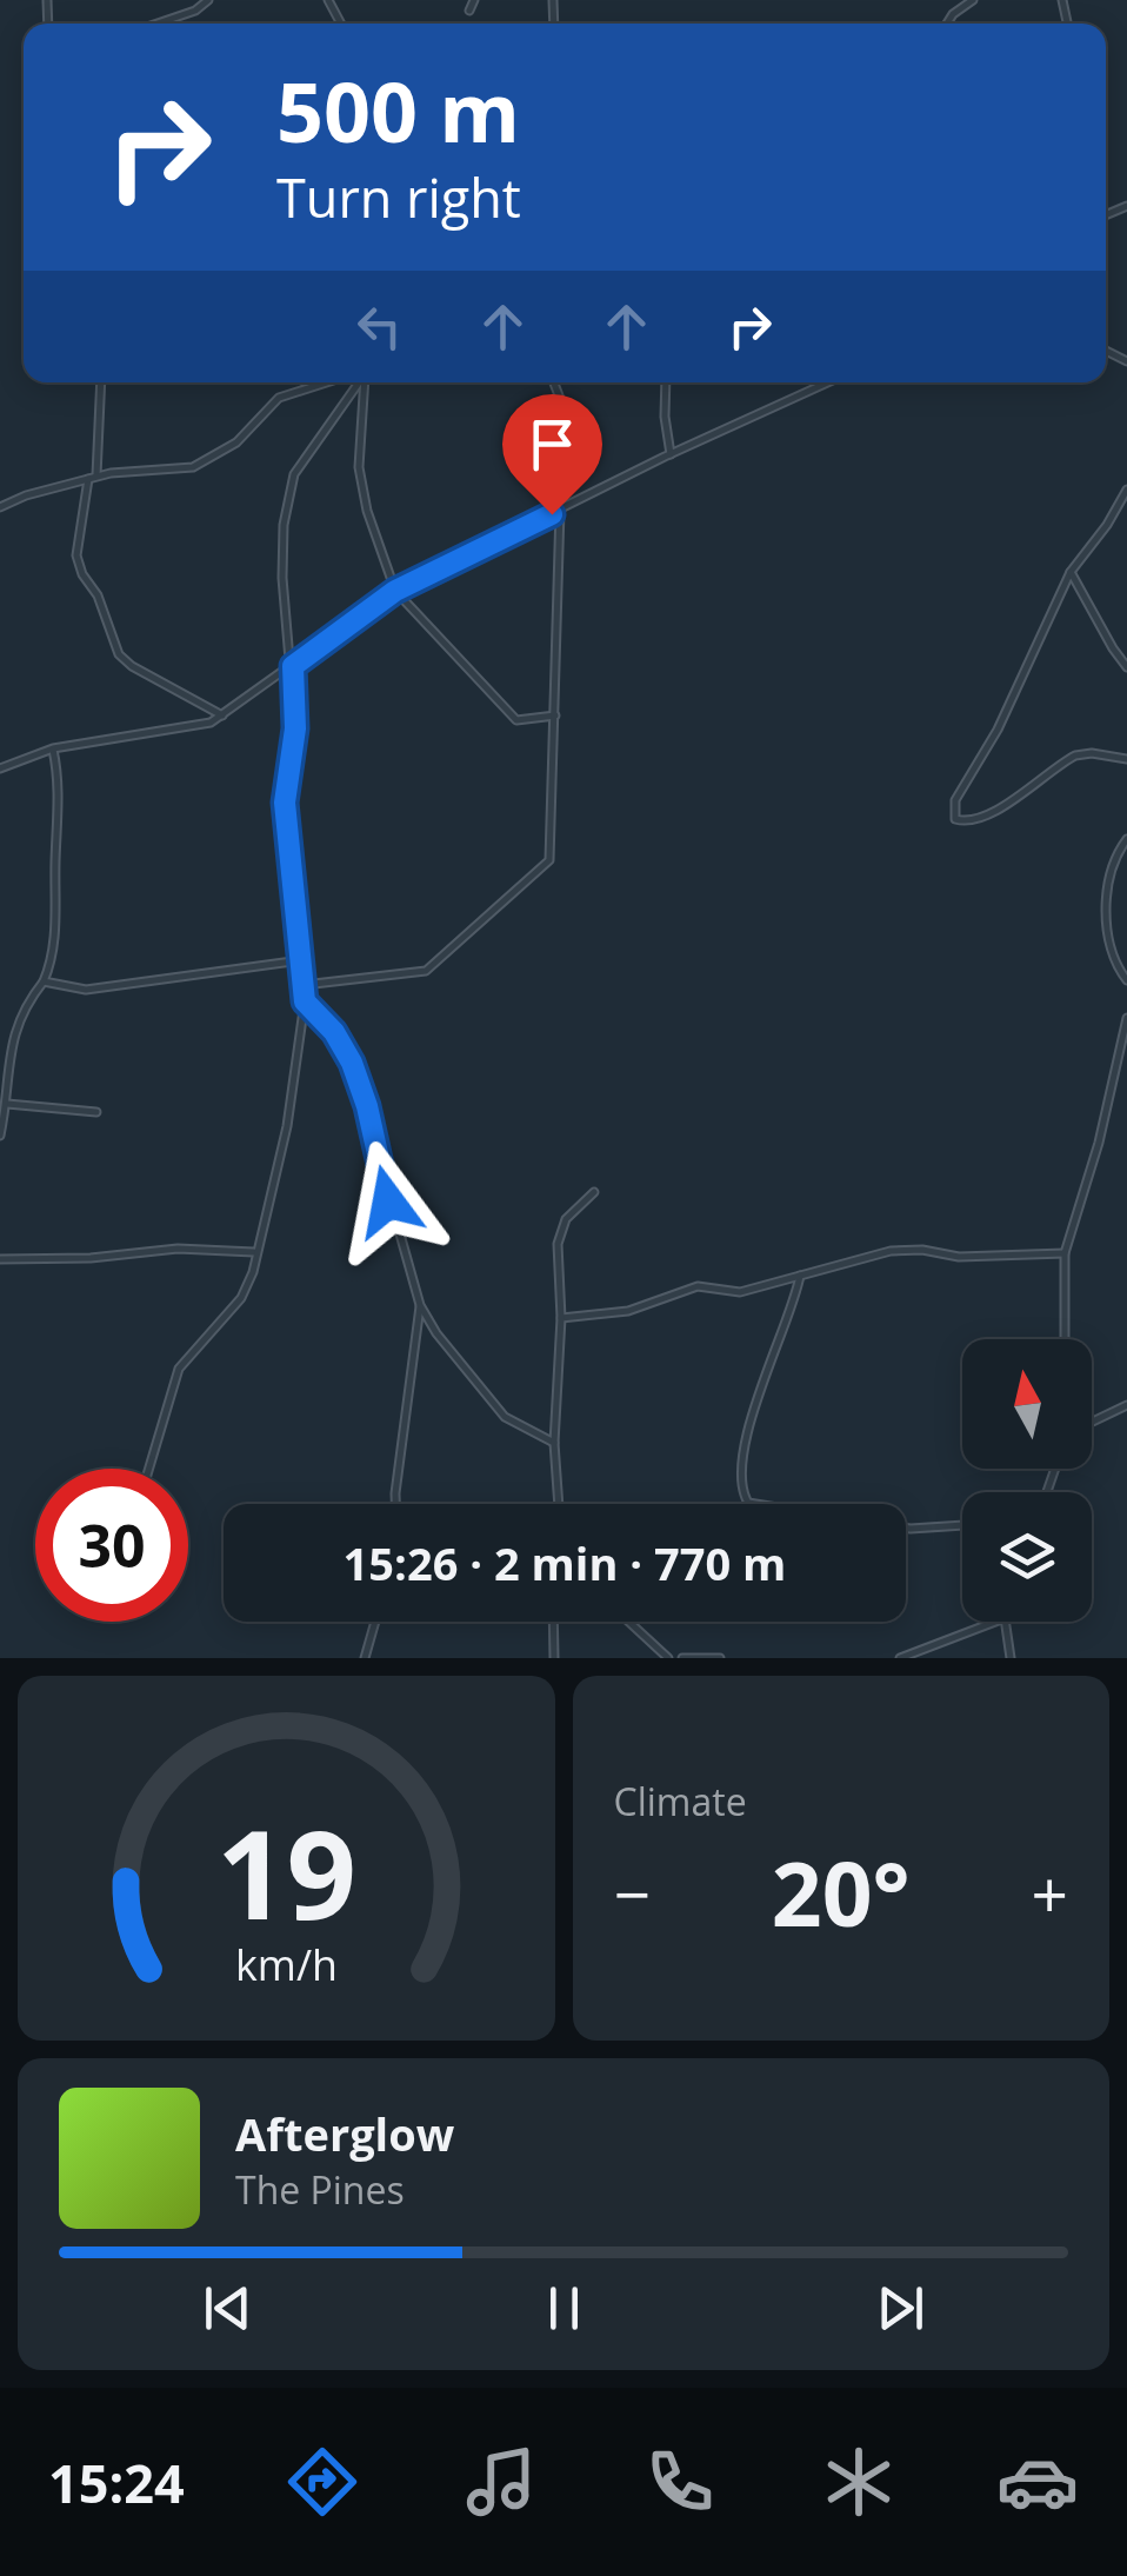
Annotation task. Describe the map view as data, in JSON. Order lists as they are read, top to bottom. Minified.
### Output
{"north":"top","page":{"turn":["500 m","Turn right"],"limit":"30","trip":"15:26 · 2 min · 770 m","tile":"Climate","heat":["−","20°","+"],"song":["Afterglow","The Pines"],"tabs":"15:24","gauge":["19","km/h"]}}
